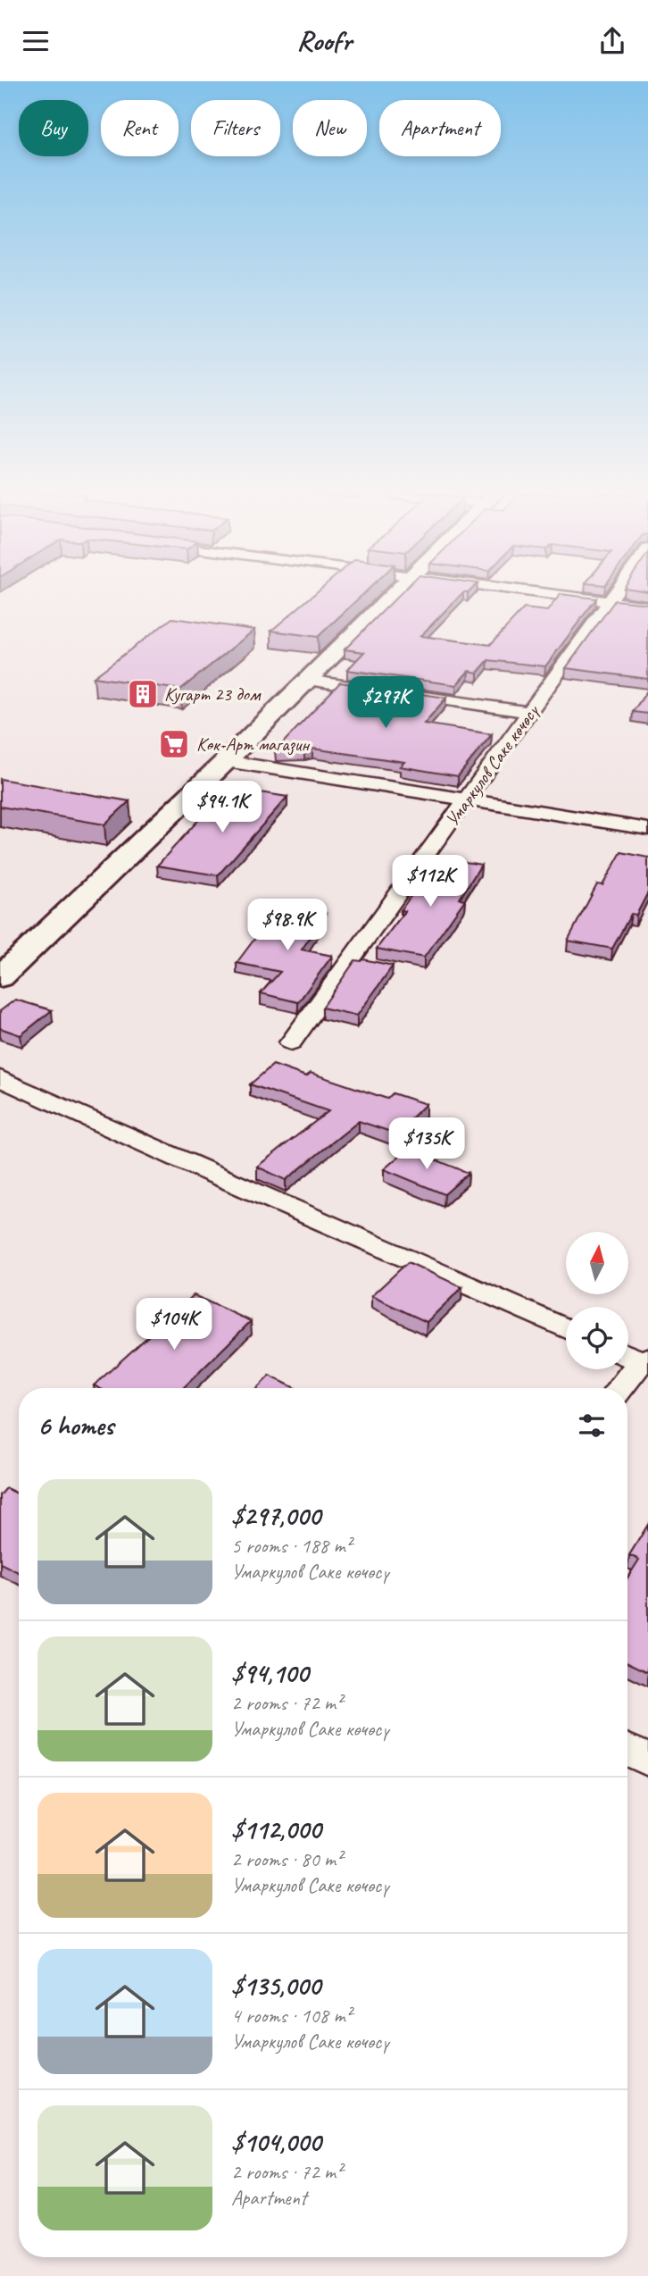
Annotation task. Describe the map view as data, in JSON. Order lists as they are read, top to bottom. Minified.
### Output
{"streets":{"street":["Умаркулов Саке көчөсү"]},"places":{"building":["Кугарт 23 дом"],"supermarket":["Көк-Арт магазин"]},"north":"top","page":{"header":"Roofr","chip":["Buy","Rent","Filters","New","Apartment"],"price":["$297K","$94.1K","$112K","$98.9K","$135K","$104K"],"heading":"6 homes","list":[{"name":"$297,000","note":"5 rooms · 188 m² · Умаркулов Саке көчөсү"},{"name":"$94,100","note":"2 rooms · 72 m² · Умаркулов Саке көчөсү"},{"name":"$112,000","note":"2 rooms · 80 m² · Умаркулов Саке көчөсү"},{"name":"$135,000","note":"4 rooms · 108 m² · Умаркулов Саке көчөсү"},{"name":"$104,000","note":"2 rooms · 72 m² · Apartment"}]}}
